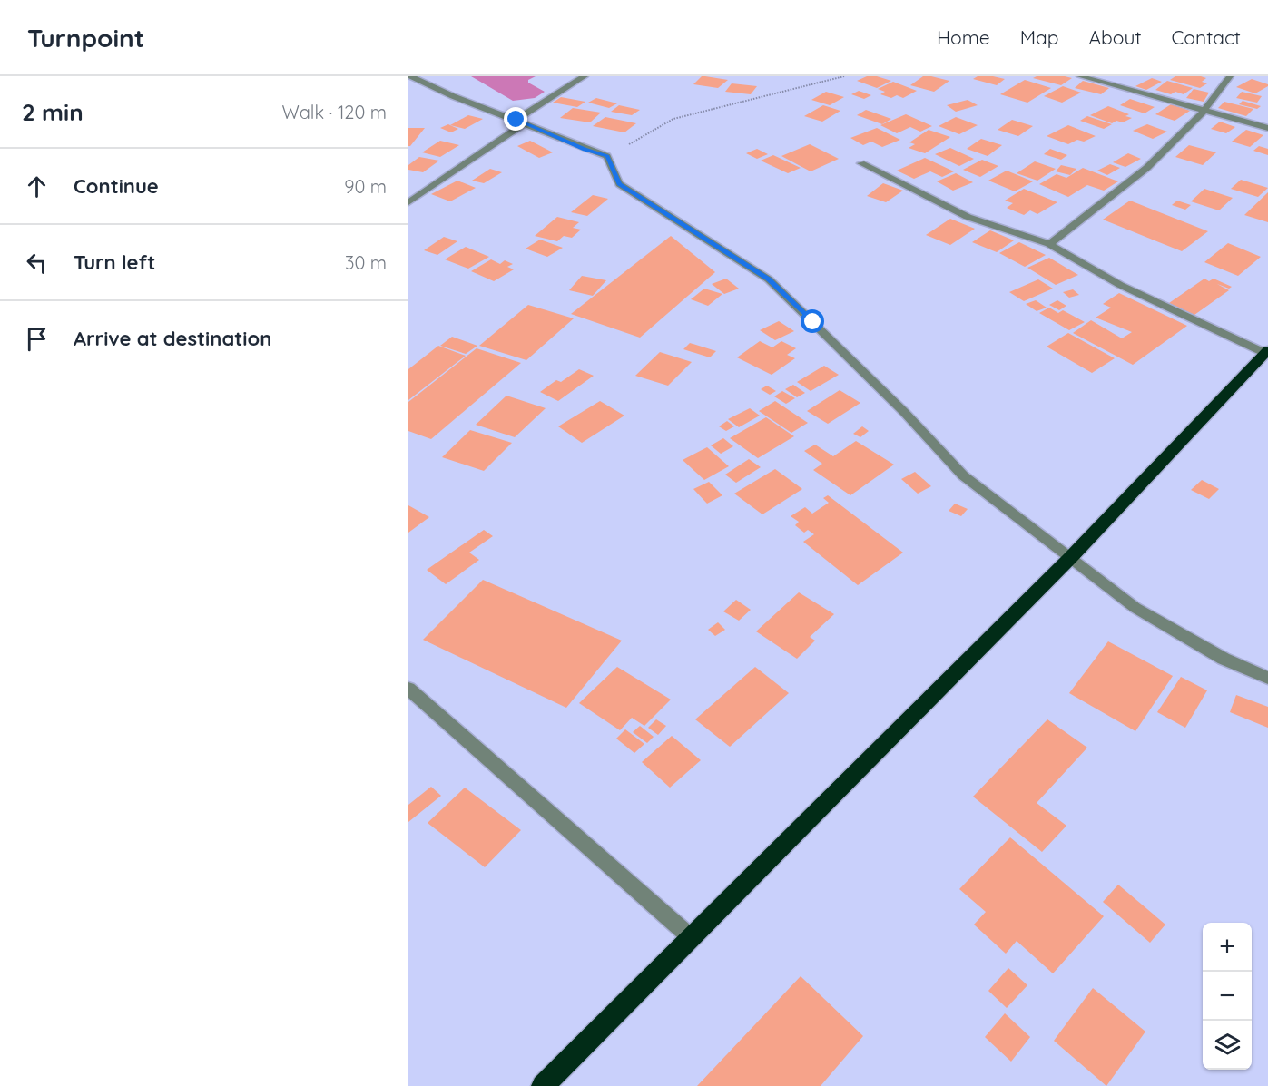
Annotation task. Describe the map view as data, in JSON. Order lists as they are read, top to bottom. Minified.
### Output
{"page":{"header":"Turnpoint","nav":["Home","Map","About","Contact"],"heading":["2 min","Walk · 120 m"],"list":[["Continue","90 m"],["Turn left","30 m"],"Arrive at destination"],"map_buttons":["+","−"]}}
